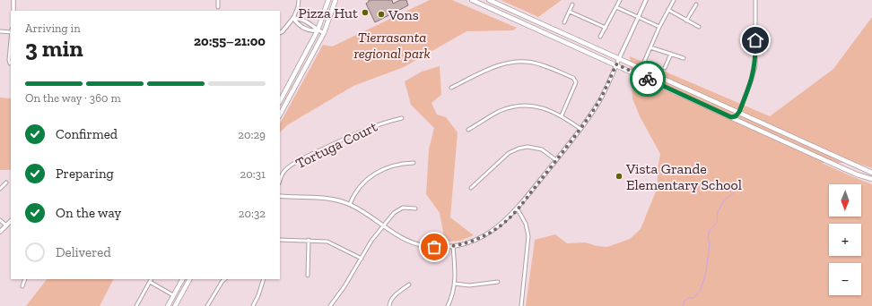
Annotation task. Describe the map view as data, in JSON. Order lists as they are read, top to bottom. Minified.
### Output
{"streets":{"street":["Tortuga Court"]},"parks":["Tierrasanta regional park"],"places":["Pizza Hut","Vons","Vista Grande Elementary School"],"north":"bottom","page":{"heading":["3 min","Arriving in","20:55–21:00"],"bar":"On the way · 360 m","list":[["Confirmed","20:29"],["Preparing","20:31"],["On the way","20:32"],"Delivered"],"map_buttons":["+","−"]}}
